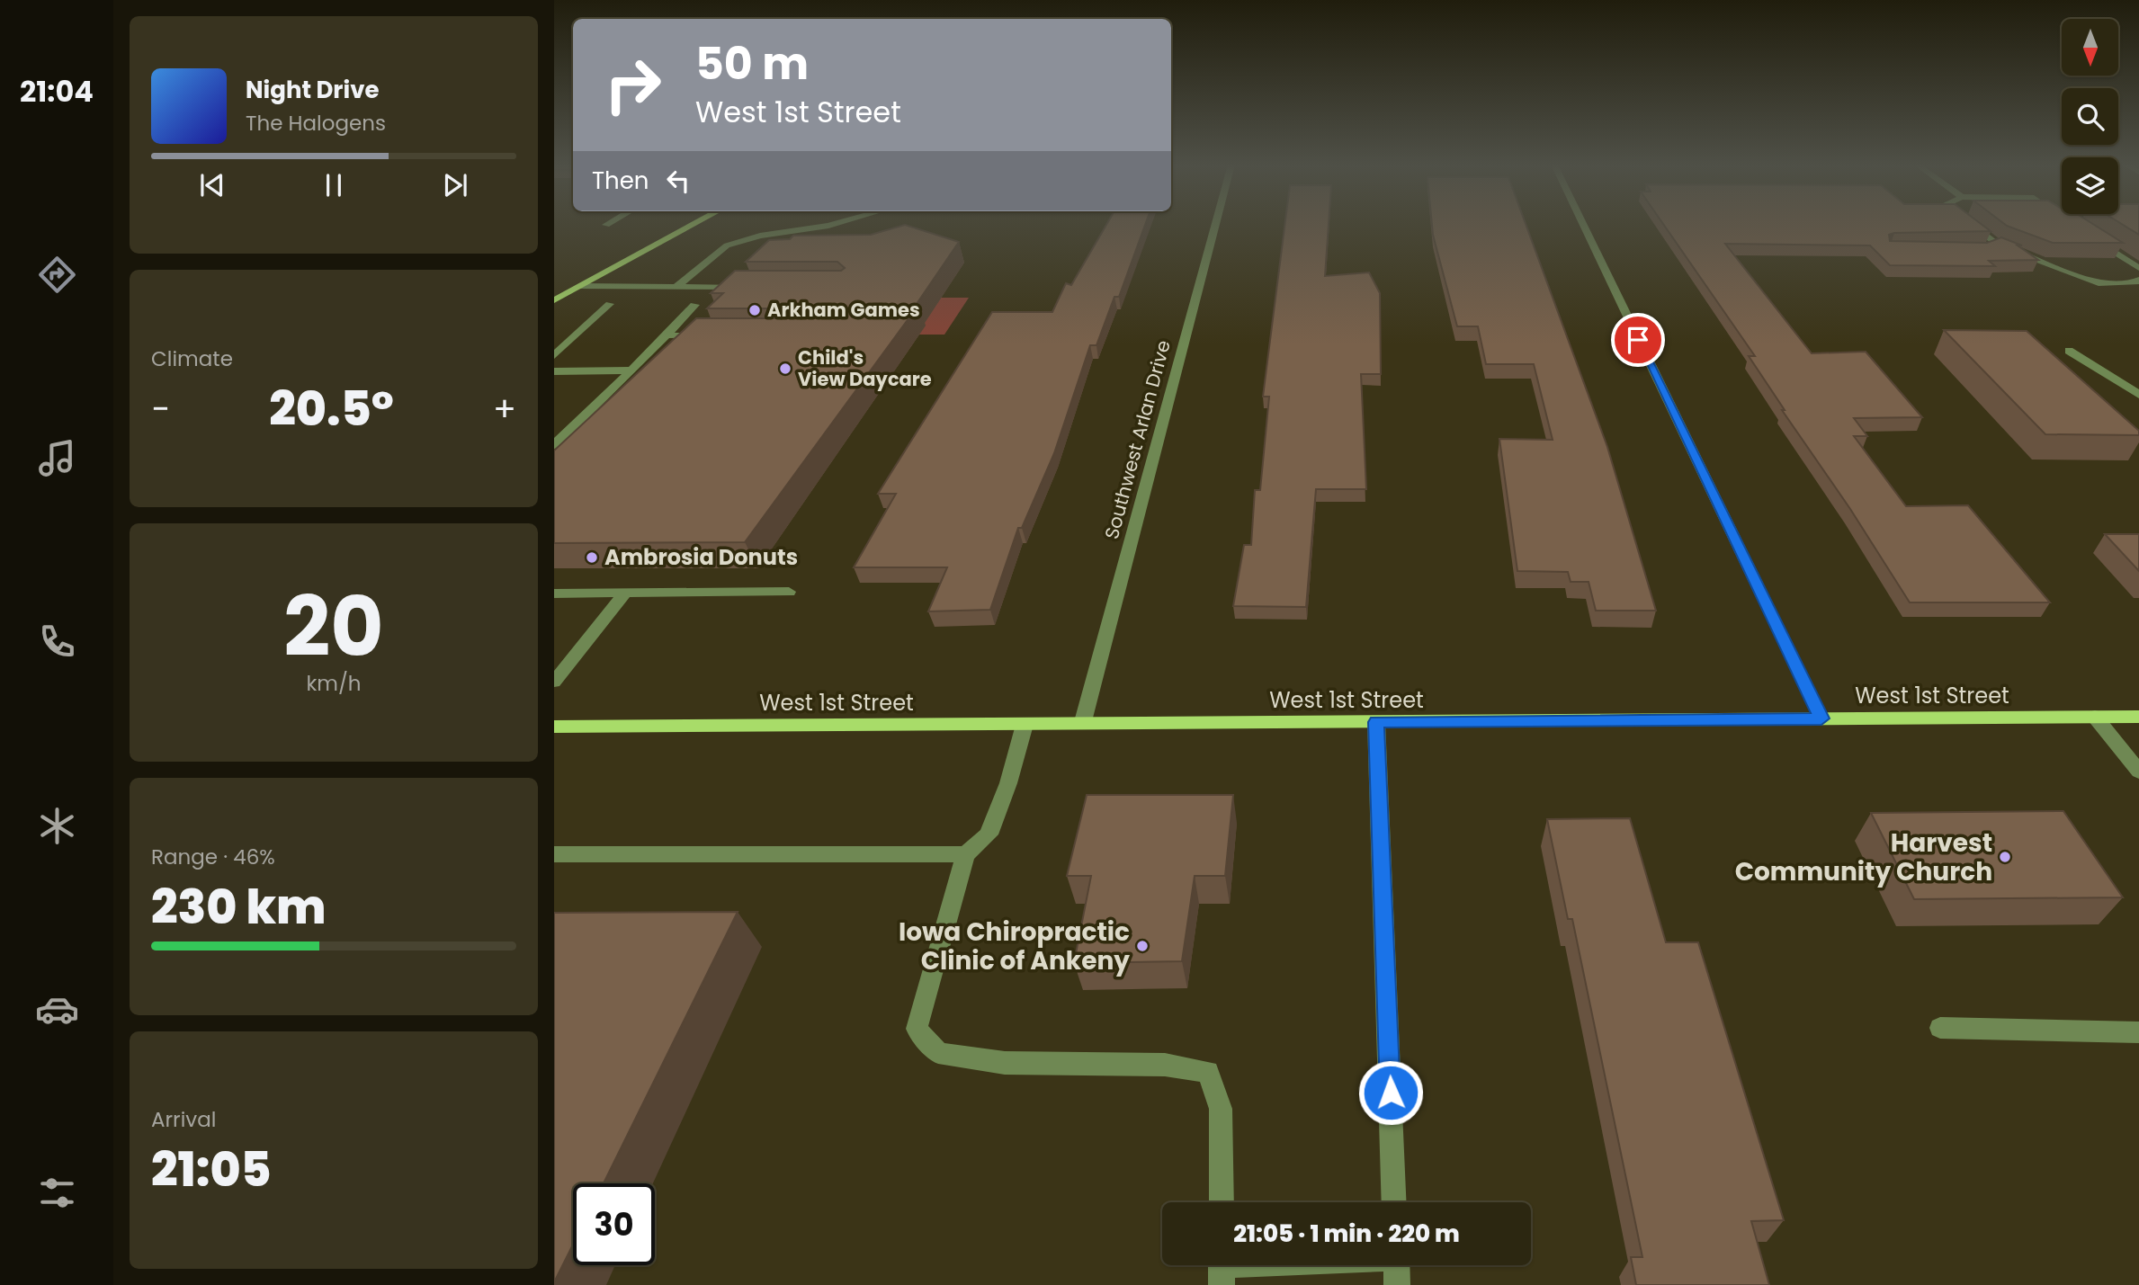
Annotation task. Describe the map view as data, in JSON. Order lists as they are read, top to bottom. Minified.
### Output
{"streets":{"main road":["West 1st Street"],"street":["Southwest Arlan Drive"]},"crossings":[["Southwest Arlan Drive","West 1st Street"]],"places":["Arkham Games","Child's View Daycare","Ambrosia Donuts","Harvest Community Church","Iowa Chiropractic Clinic of Ankeny"],"north":"bottom","page":{"tabs":"21:04","turn":["50 m","West 1st Street"],"song":["Night Drive","The Halogens"],"then":"Then","tile":["Climate",["20","km/h"],["Range · 46%","230 km"],["Arrival","21:05"]],"heat":["−","20.5°","+"],"limit":"30","trip":"21:05 · 1 min · 220 m"}}
